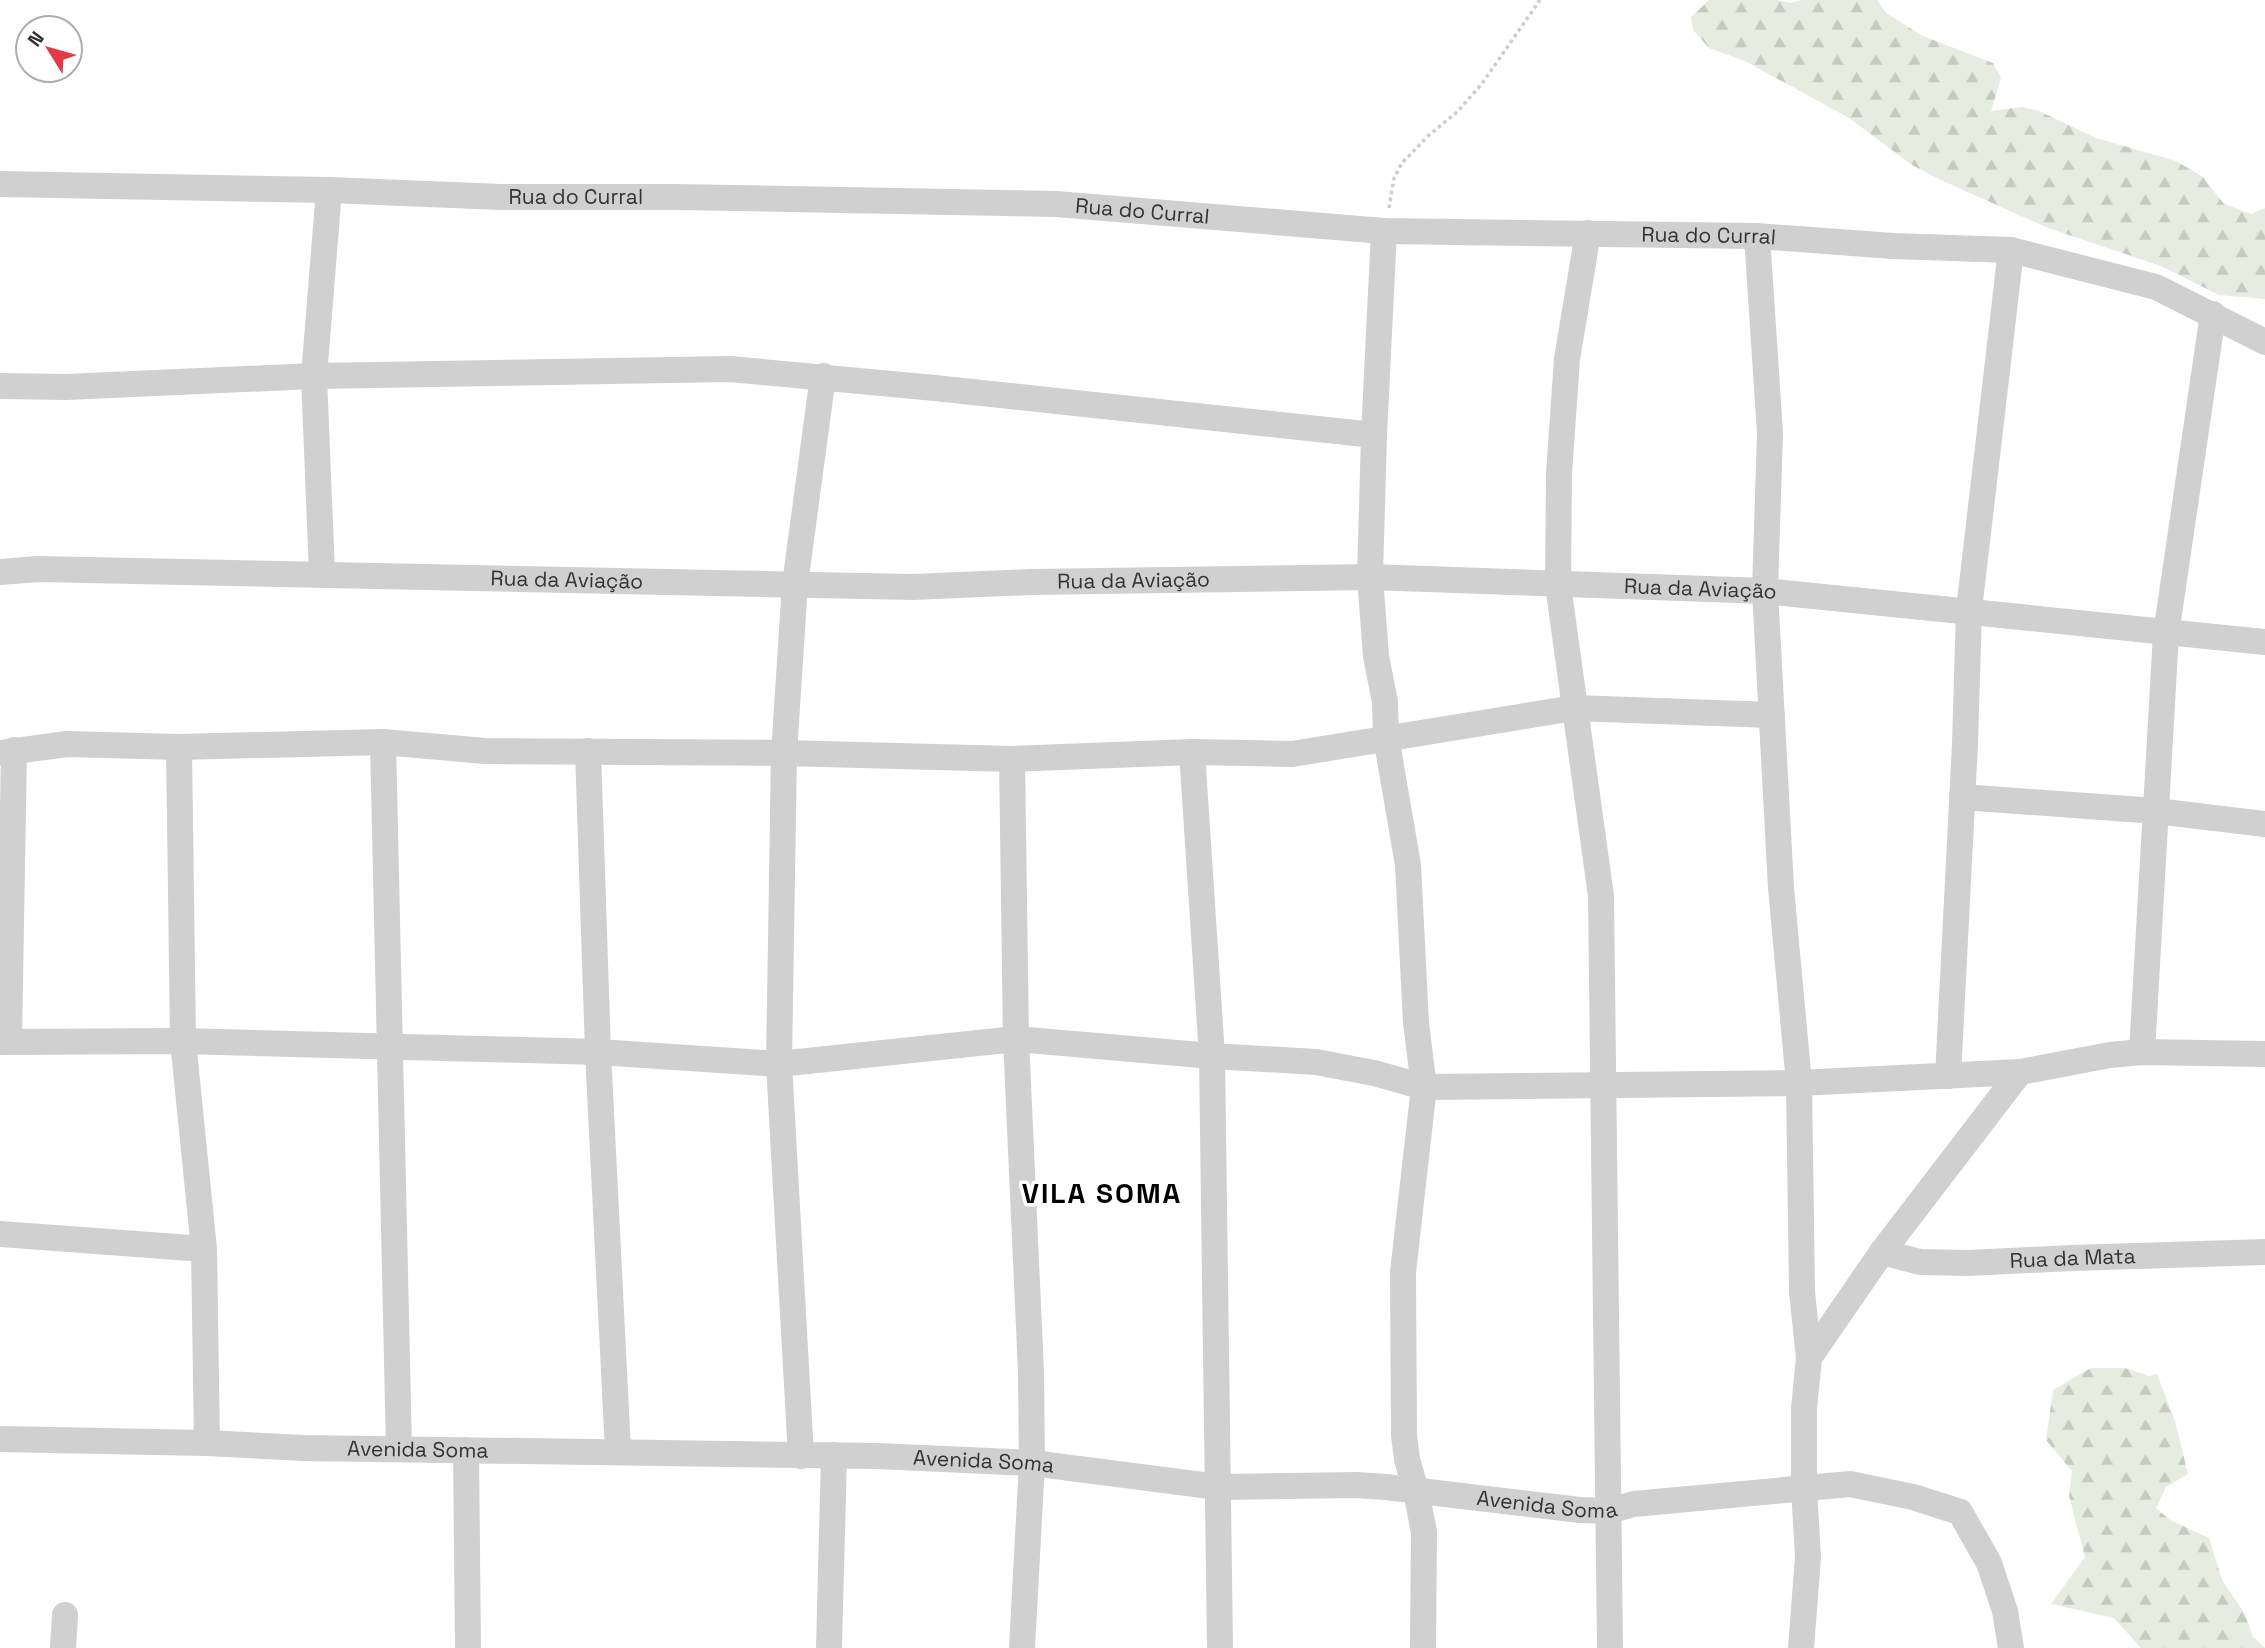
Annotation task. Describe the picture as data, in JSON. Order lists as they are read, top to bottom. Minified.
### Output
{"streets":{"street":["Rua do Curral","Rua da Aviação","Rua da Mata","Avenida Soma"]},"districts":["VILA SOMA"],"north":"top left"}
